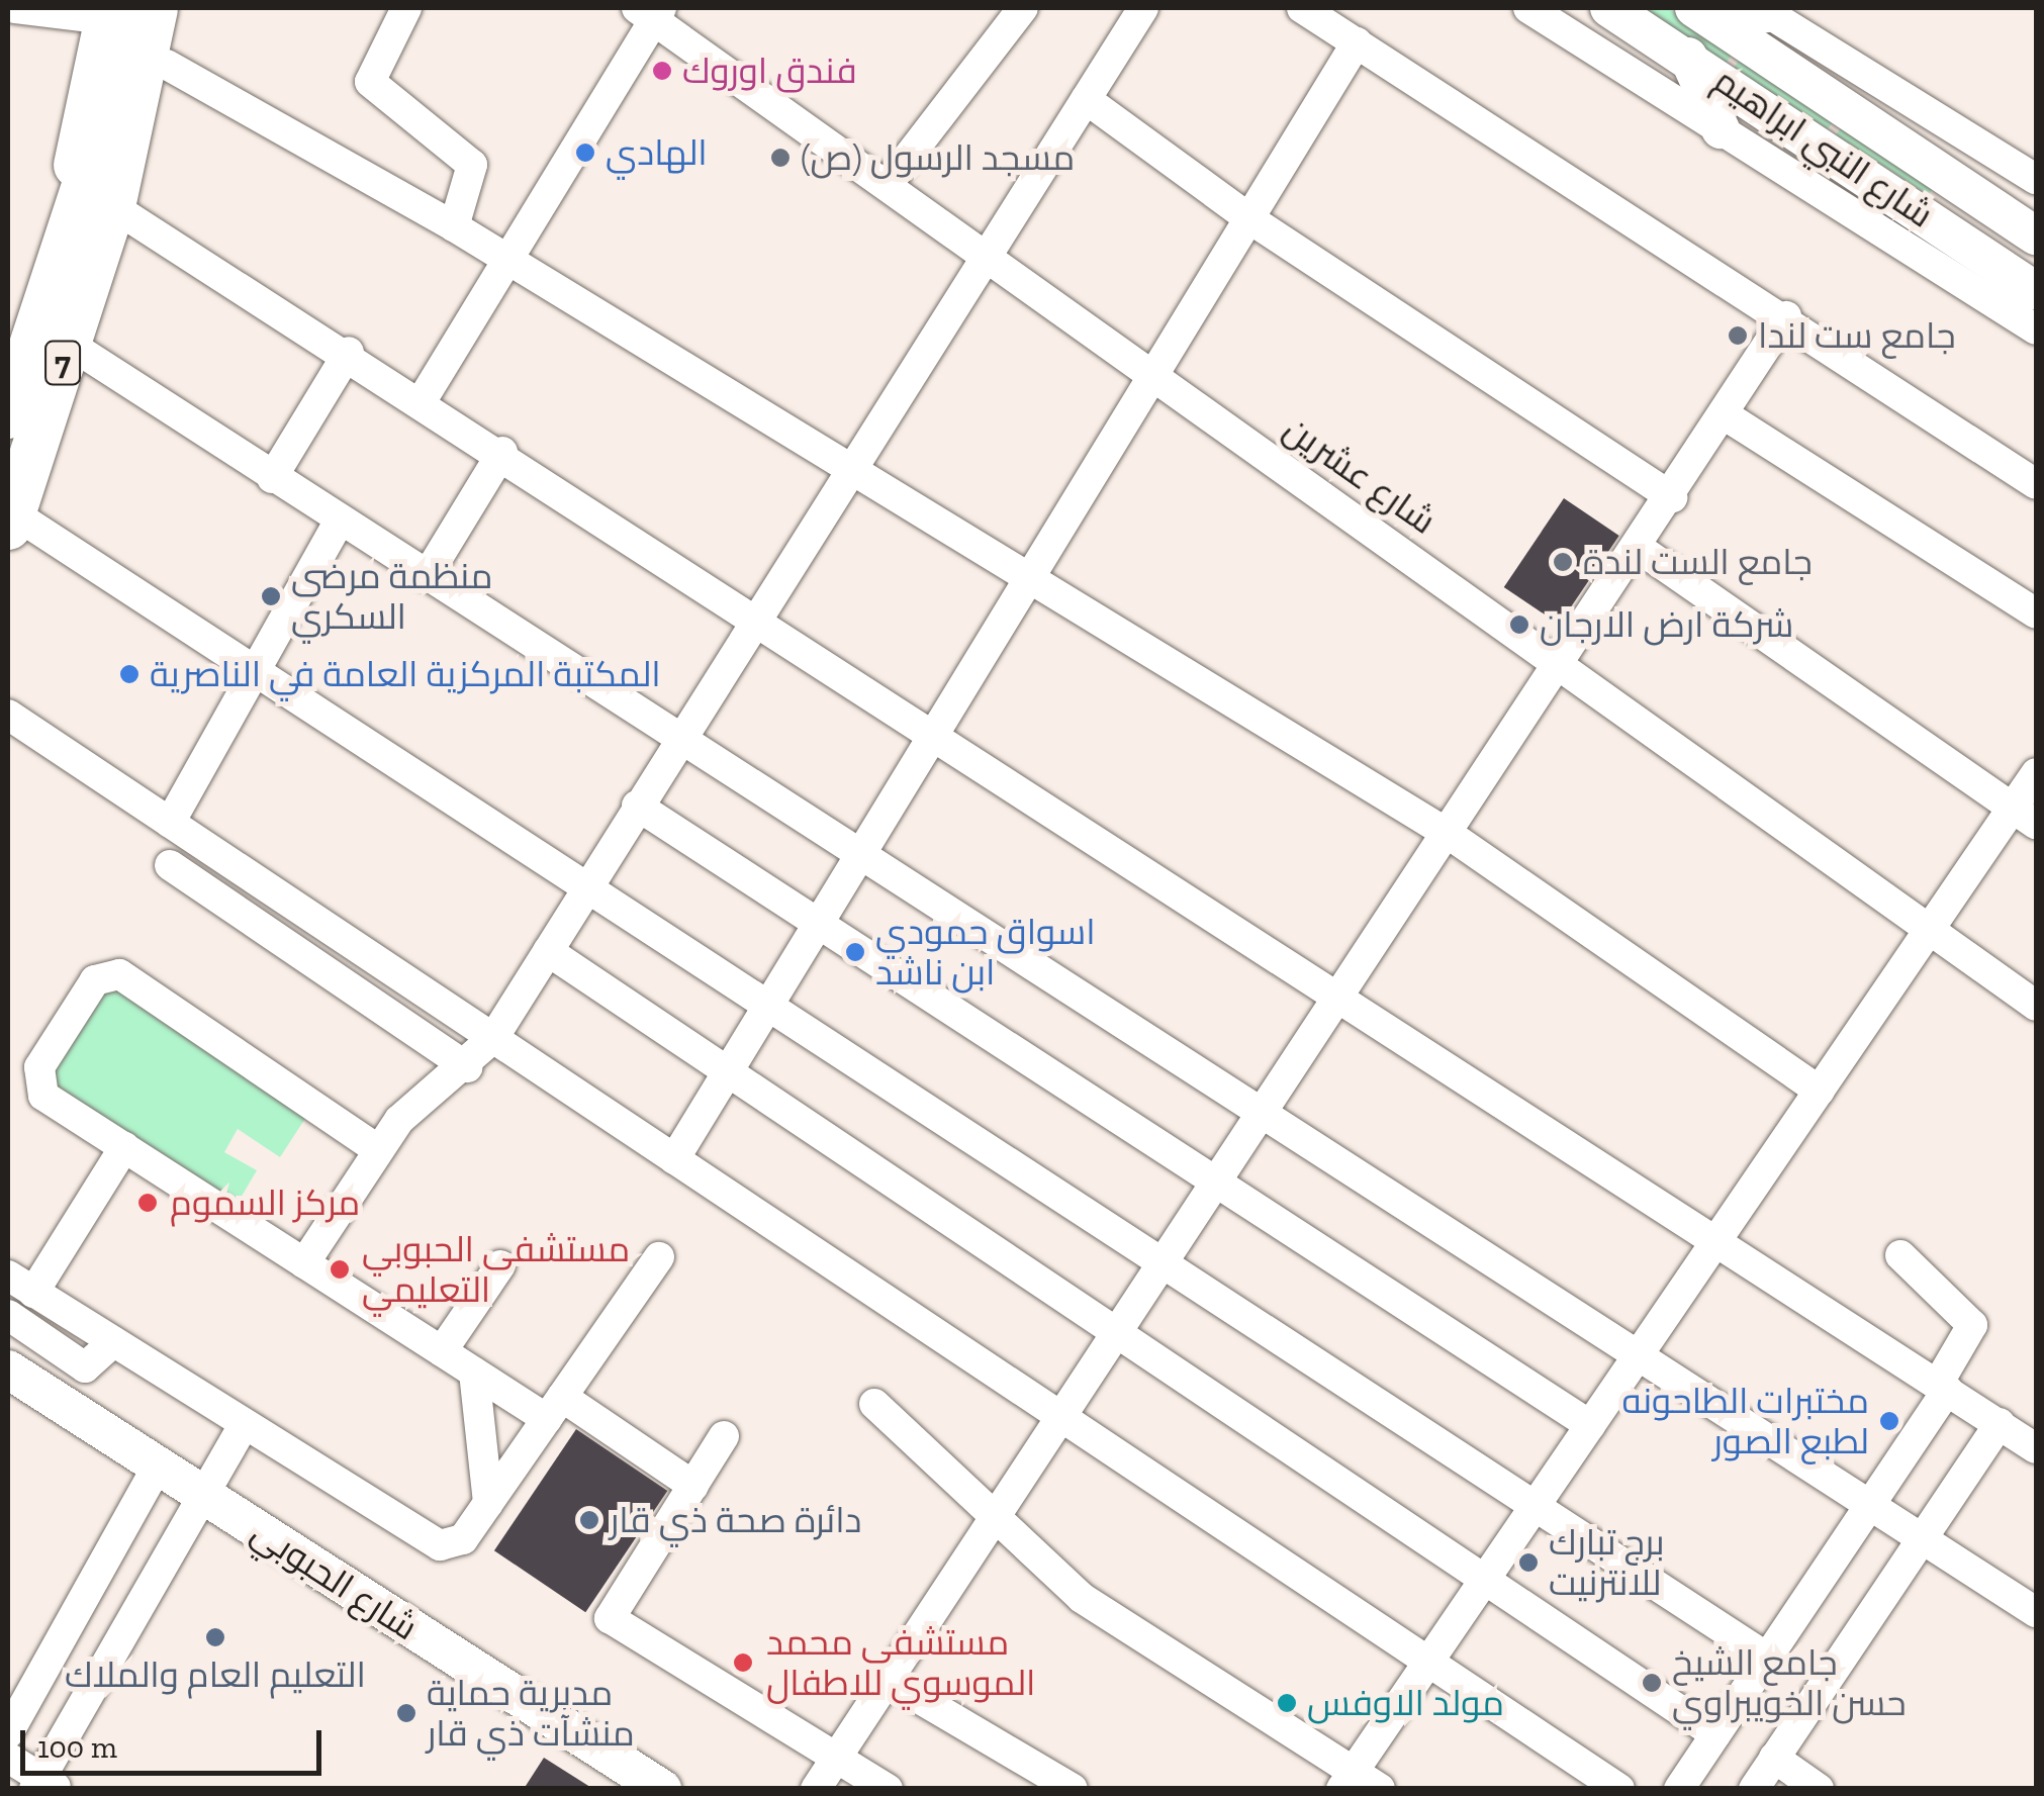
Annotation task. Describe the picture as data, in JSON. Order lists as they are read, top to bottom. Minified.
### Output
{"streets":{"highway":["7"],"main road":["شارع النبي ابراهيم","شارع الحبوبي"],"street":["شارع عشرين"]},"places":["فندق اوروك","الهادي","مسجد الرسول (ص)","جامع ست لندا","جامع الست لندة","منظمة مرضى السكري","شركة ارض الارجان","المكتبة المركزية العامة في الناصرية","اسواق حمودي ابن ناشد","مركز السموم","مستشفى الحبوبي التعليمي","مختبرات الطاحونه لطبع الصور","دائرة صحة ذي قار","برج تبارك للانترنيت","التعليم العام والملاك","مستشفى محمد الموسوي للاطفال","جامع الشيخ حسن الخويبراوي","مولد الاوفس","مديرية حماية منشآت ذي قار"],"scale_bar":"100 m"}
